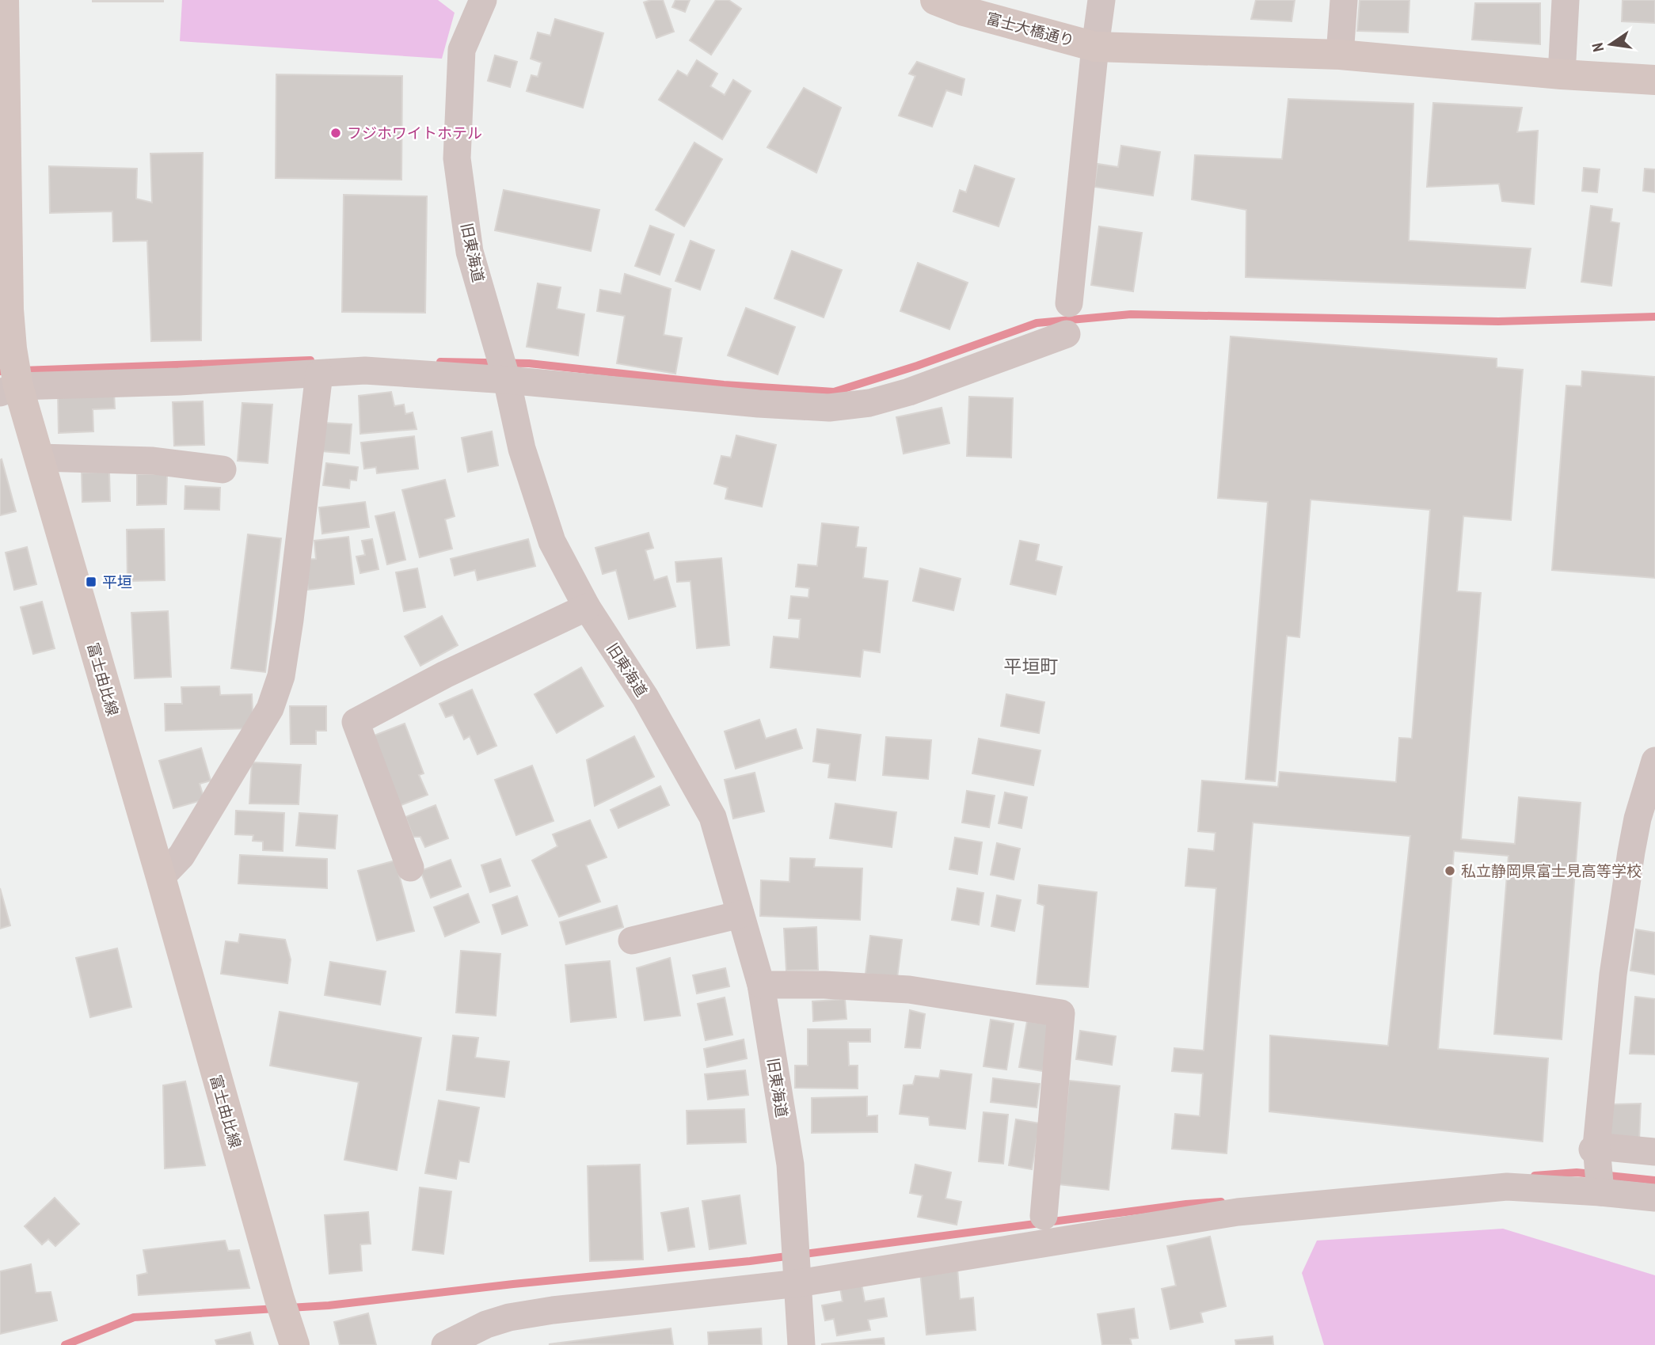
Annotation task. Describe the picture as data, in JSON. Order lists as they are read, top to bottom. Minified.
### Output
{"streets":{"main road":["富士大橋通り","富士由比線"],"street":["旧東海道"]},"districts":["平垣町"],"places":{"other":["フジホワイトホテル","私立静岡県富士見高等学校"],"transit":["平垣"]},"north":"left"}
